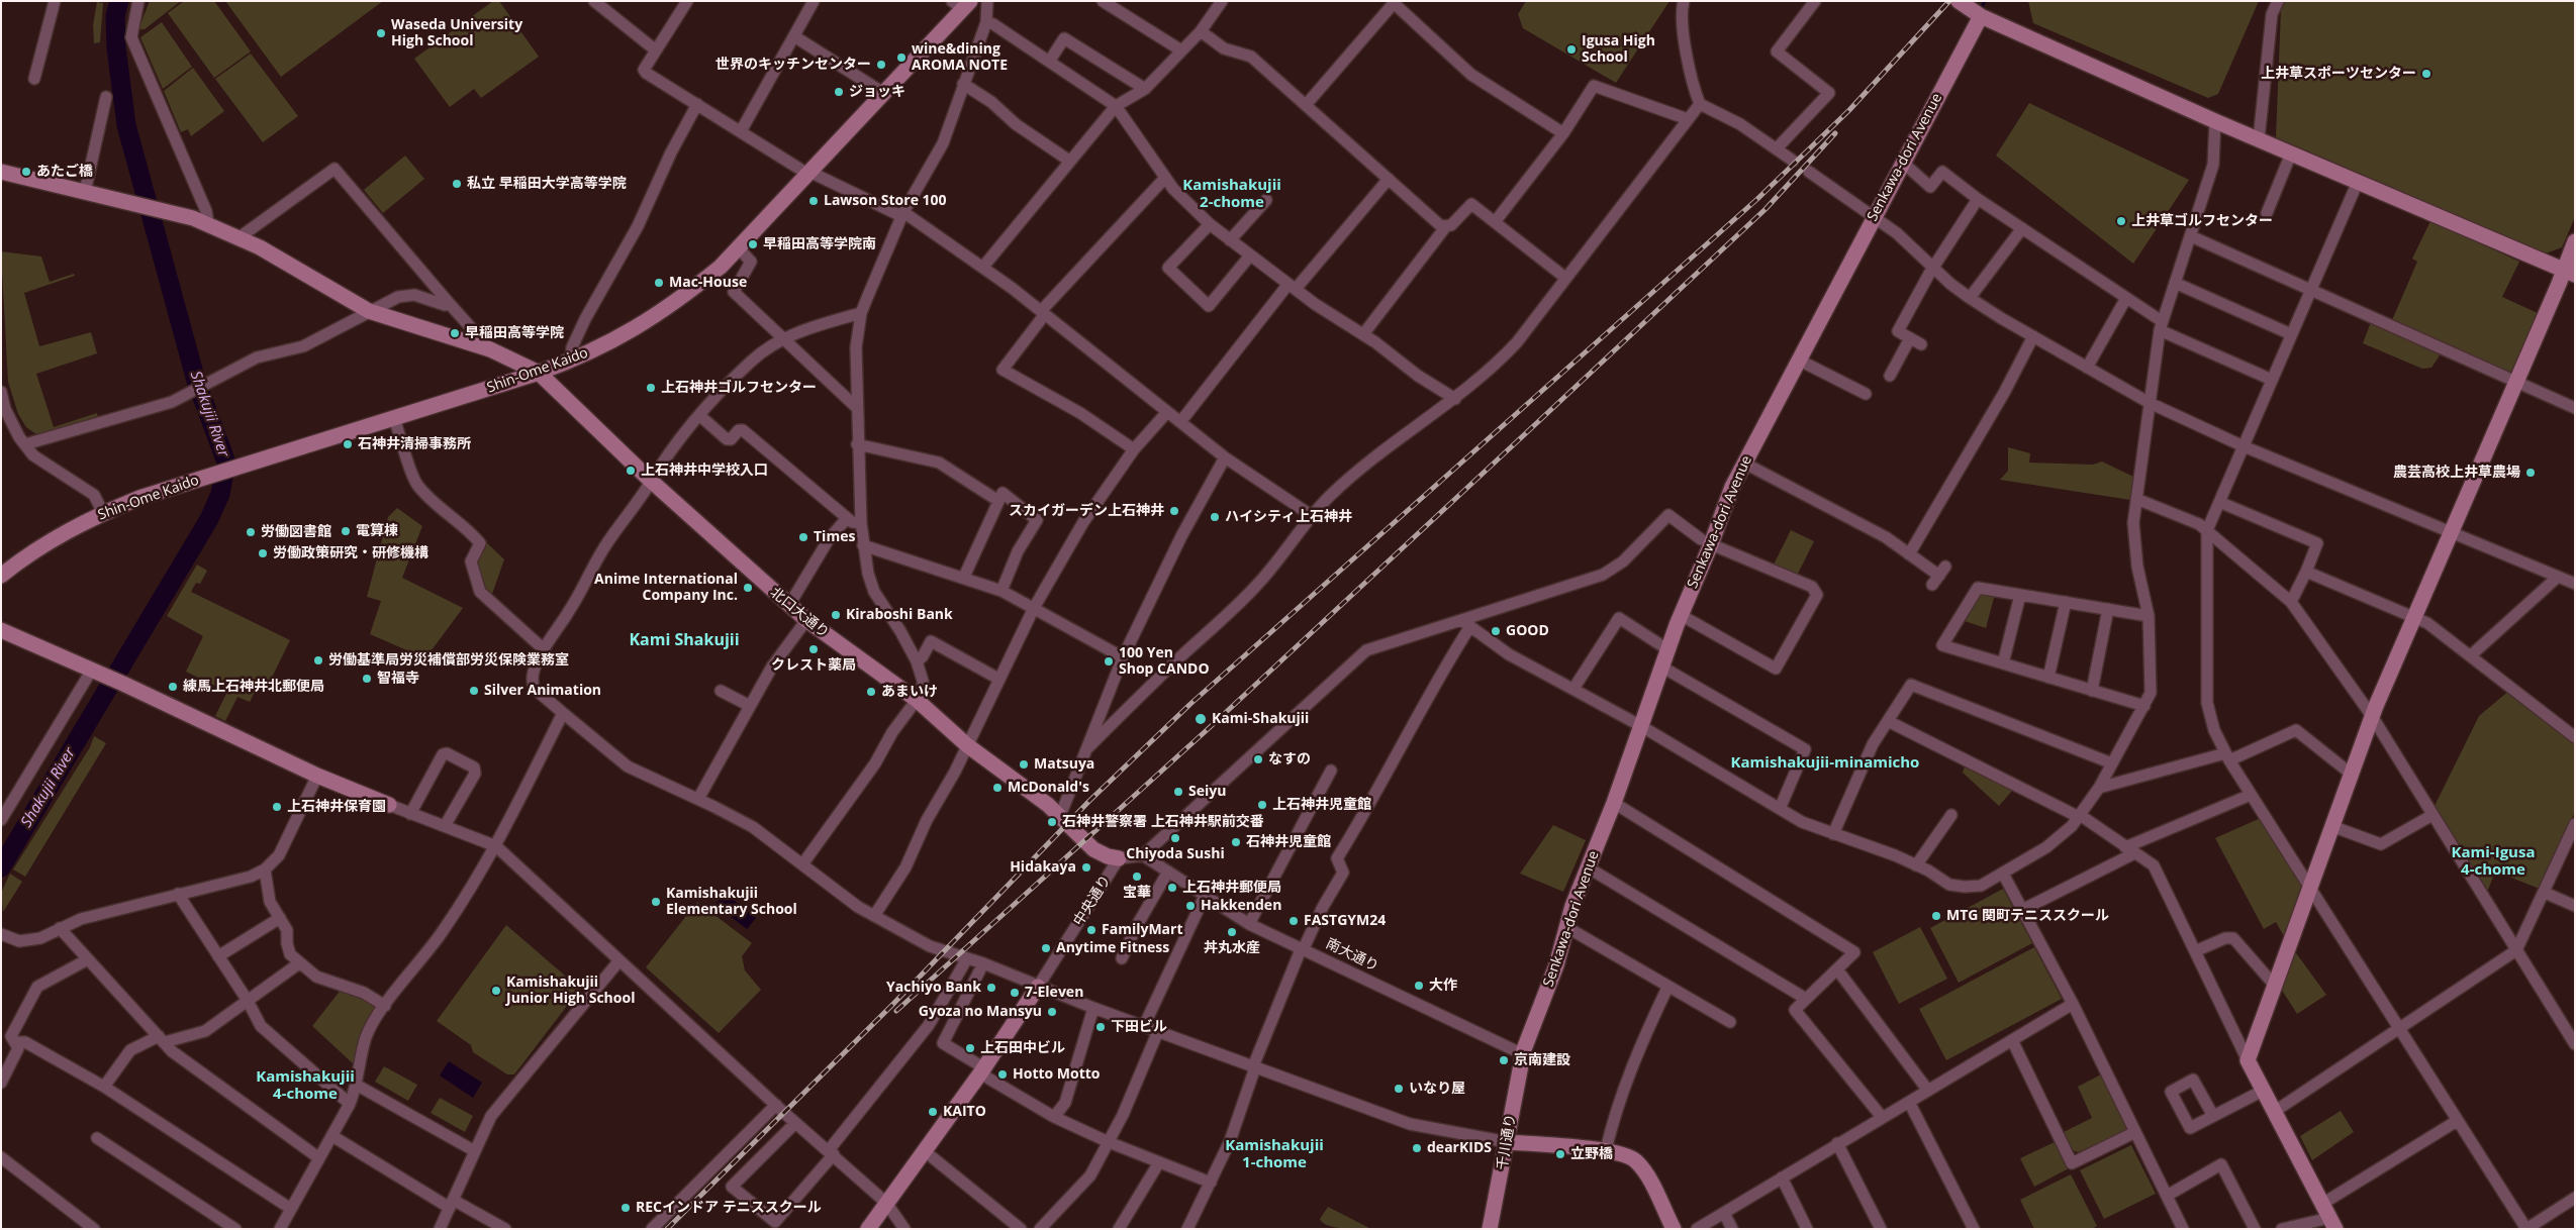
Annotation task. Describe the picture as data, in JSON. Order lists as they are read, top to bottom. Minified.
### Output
{"streets":{"street":["Senkawa-dori Avenue","Shin-Ome Kaido","北口大通り","中央通り","南大通り","千川通り"]},"crossings":[["Senkawa-dori Avenue","南大通り"],["Senkawa-dori Avenue","千川通り"],["Shin-Ome Kaido","北口大通り"],["北口大通り","中央通り"],["南大通り","千川通り"]],"districts":["Kamishakujii 2-chome","Kami Shakujii","Kamishakujii-minamicho","Kami-Igusa 4-chome","Kamishakujii 4-chome","Kamishakujii 1-chome"],"water":["Shakujii River"],"places":["Waseda University High School","Igusa High School","wine&dining AROMA NOTE","世界のキッチンセンター","上井草スポーツセンター","ジョッキ","あたご橋","私立 早稲田大学高等学院","Lawson Store 100","上井草ゴルフセンター","早稲田高等学院南","Mac-House","早稲田高等学院","上石神井ゴルフセンター","石神井清掃事務所","上石神井中学校入口","農芸高校上井草農場","スカイガーデン上石神井","ハイシティ上石神井","電算棟","労働図書館","Times","労働政策研究・研修機構","Anime International Company Inc.","Kiraboshi Bank","GOOD","クレスト薬局","労働基準局労災補償部労災保険業務室","100 Yen Shop CANDO","智福寺","練馬上石神井北郵便局","Silver Animation","あまいけ","Kami-Shakujii","なすの","Matsuya","McDonald's","Seiyu","上石神井児童館","上石神井保育園","石神井警察署 上石神井駅前交番","Chiyoda Sushi","石神井児童館","Hidakaya","宝華","上石神井郵便局","Kamishakujii Elementary School","Hakkenden","MTG 関町テニススクール","FASTGYM24","FamilyMart","丼丸水産","Anytime Fitness","大作","Yachiyo Bank","Kamishakujii Junior High School","7-Eleven","Gyoza no Mansyu","下田ビル","上石田中ビル","京南建設","Hotto Motto","いなり屋","KAITO","dearKIDS","立野橋","RECインドア テニススクール"]}
